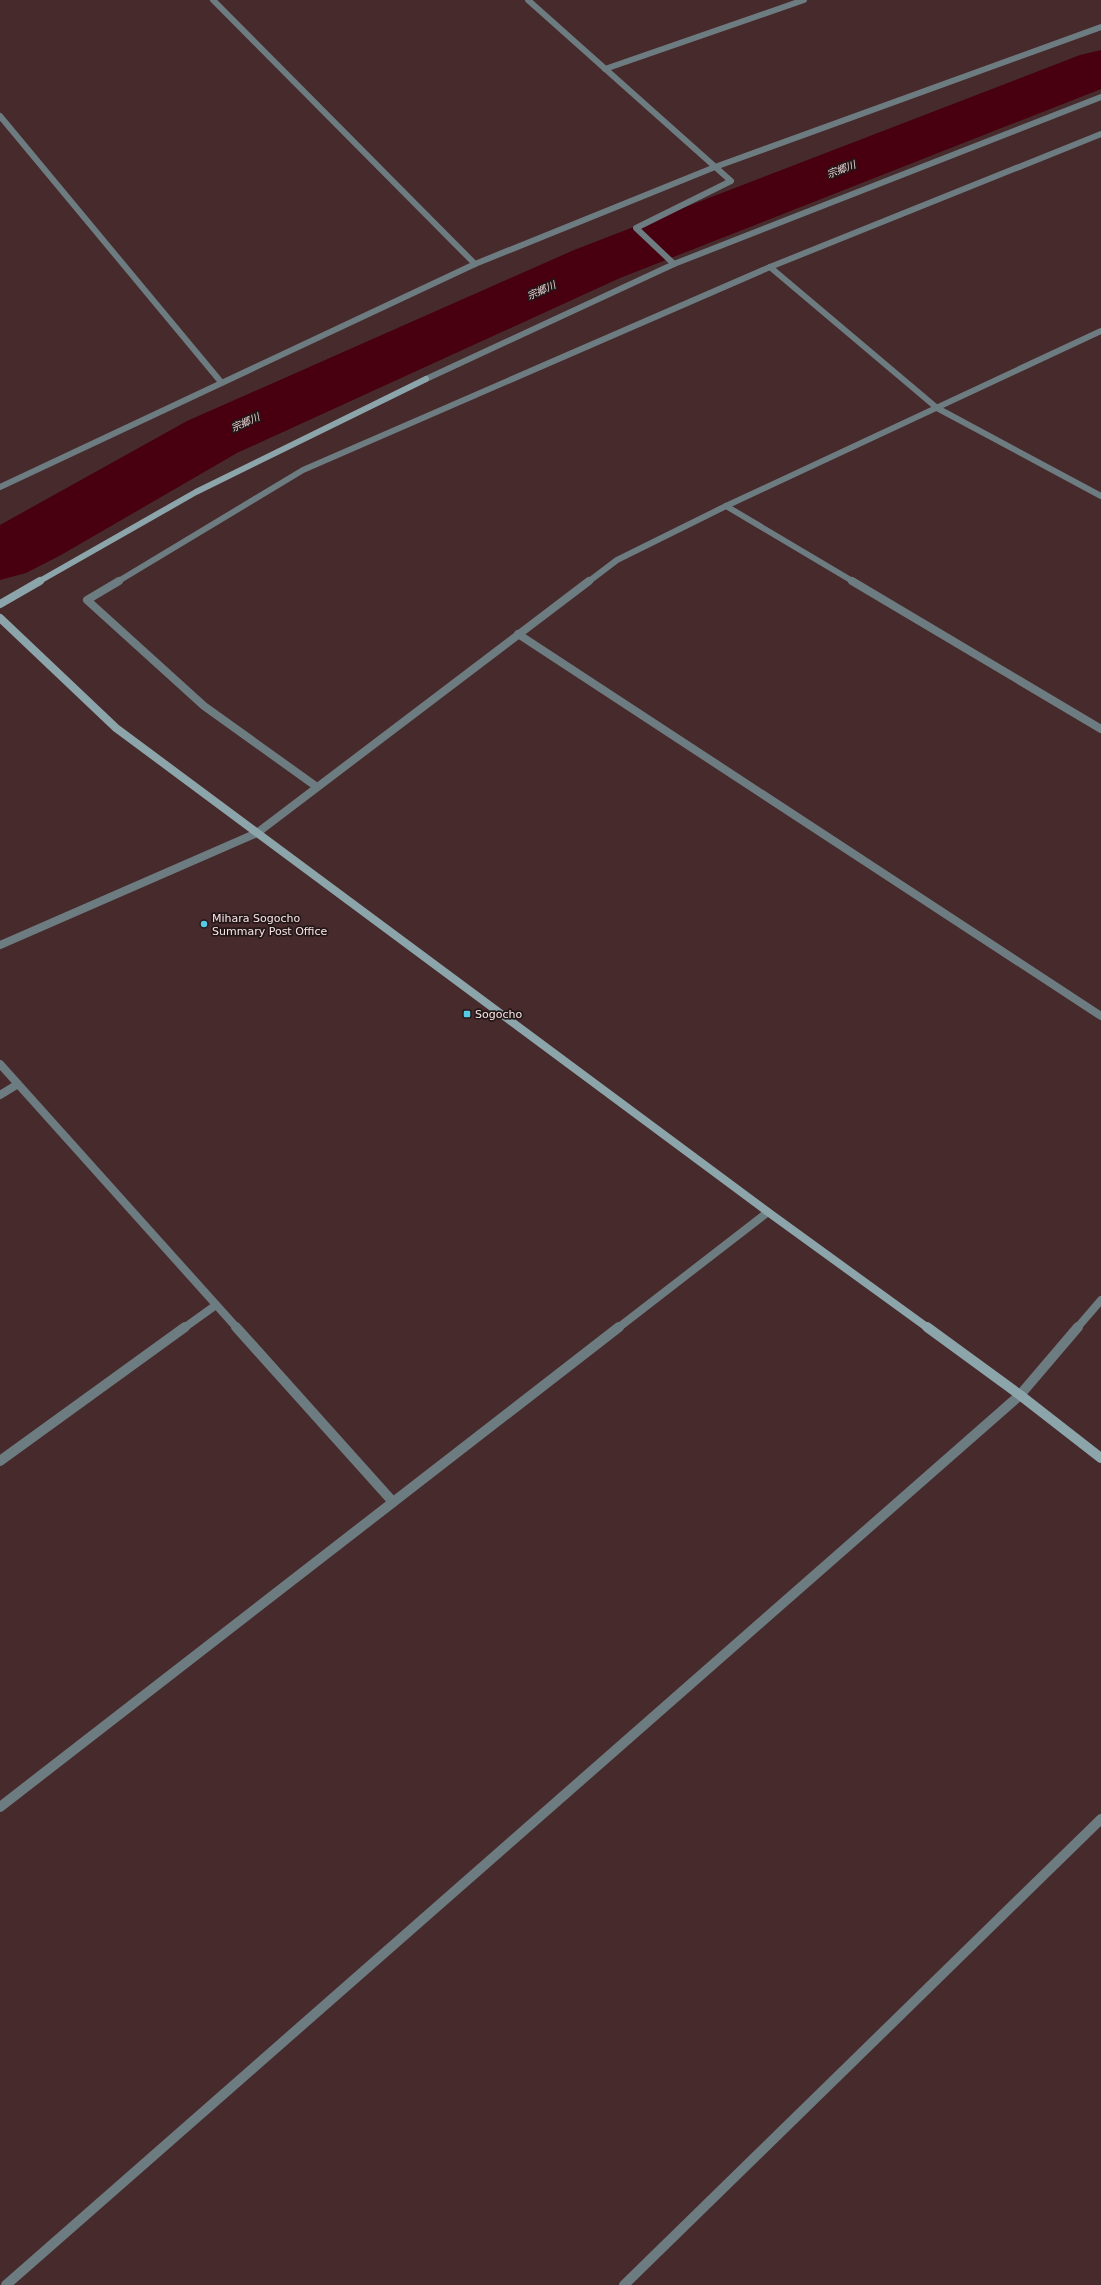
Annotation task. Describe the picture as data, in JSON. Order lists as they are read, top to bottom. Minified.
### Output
{"water":["宗郷川"],"places":{"other":["Mihara Sogocho Summary Post Office"],"transit":["Sogocho"]}}
